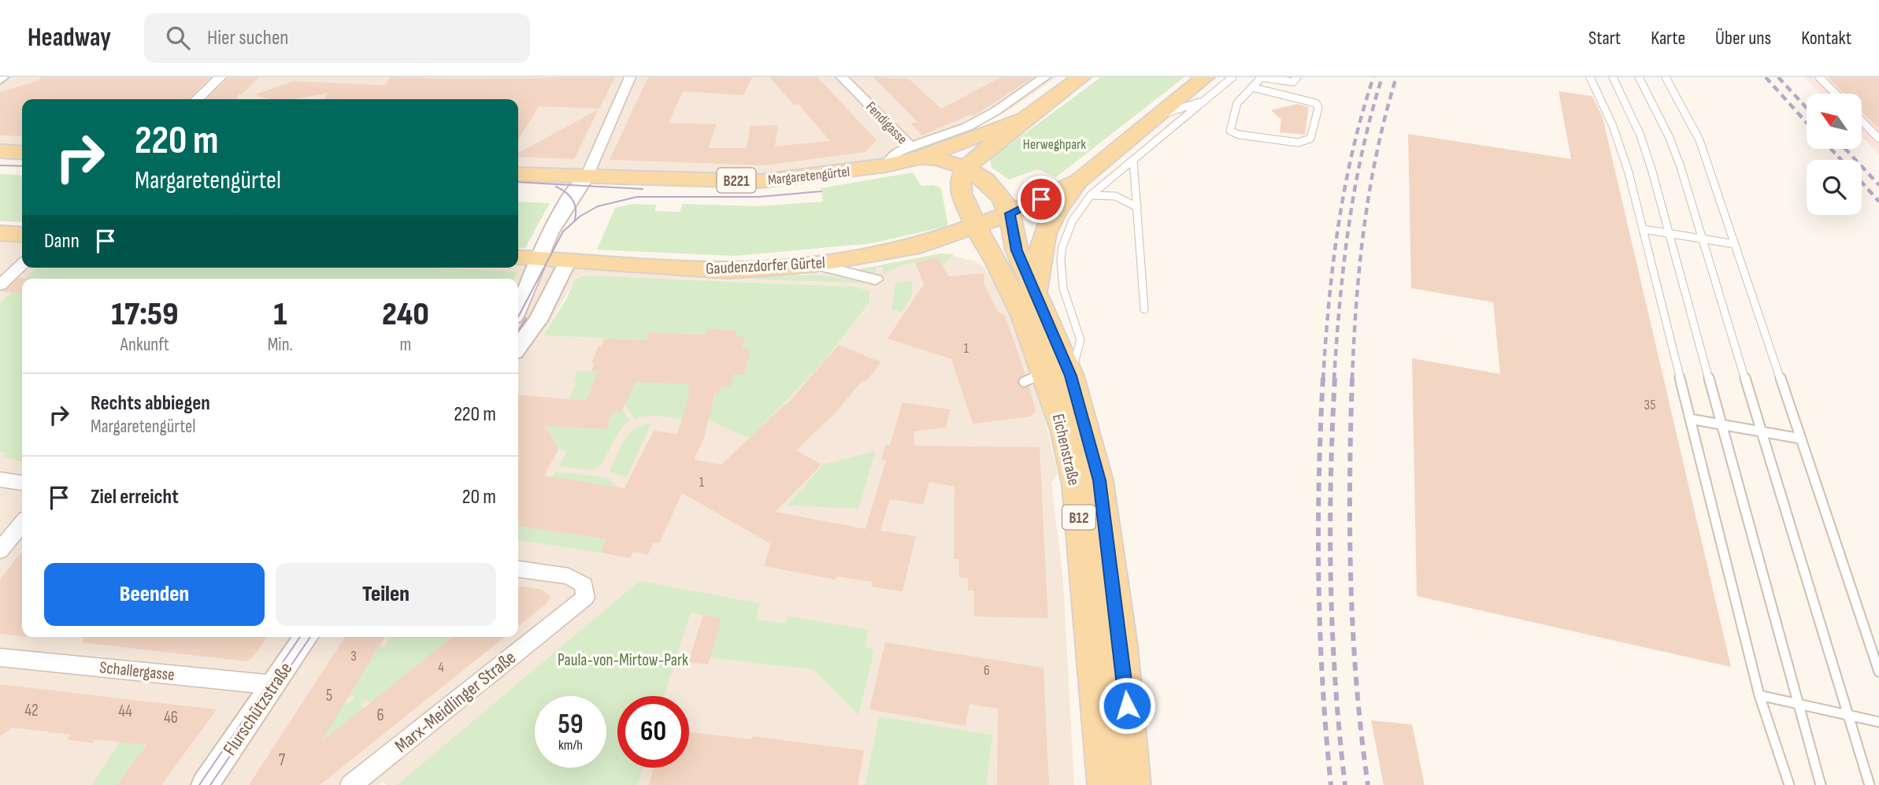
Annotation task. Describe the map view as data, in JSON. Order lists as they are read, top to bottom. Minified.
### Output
{"streets":{"main road":["Margaretengürtel","B221","Gaudenzdorfer Gürtel","Eichenstraße","B12"],"street":["Fendigasse","Schallergasse","Marx-Meidlinger Straße","Flurschützstraße"]},"crossings":[["Fendigasse","Margaretengürtel"],["Fendigasse","Eichenstraße"],["Margaretengürtel","Eichenstraße"],["Gaudenzdorfer Gürtel","Eichenstraße"],["Schallergasse","Flurschützstraße"]],"parks":["Herweghpark","Paula-von-Mirtow-Park"],"house_numbers":["1","35","1","3","4","6","5","42","44","6","46","7"],"north":"top left","page":{"header":"Headway","search":"Hier suchen","nav":["Start","Karte","Über uns","Kontakt"],"turn":["220 m","Margaretengürtel"],"then":"Dann","eta":["17:59","Ankunft","1","Min.","240","m"],"list":[{"name":"Rechts abbiegen","note":"Margaretengürtel","value":"220 m"},{"name":"Ziel erreicht","value":"20 m"}],"buttons":["Beenden","Teilen"],"speed":"59 km/h","limit":"60"}}
